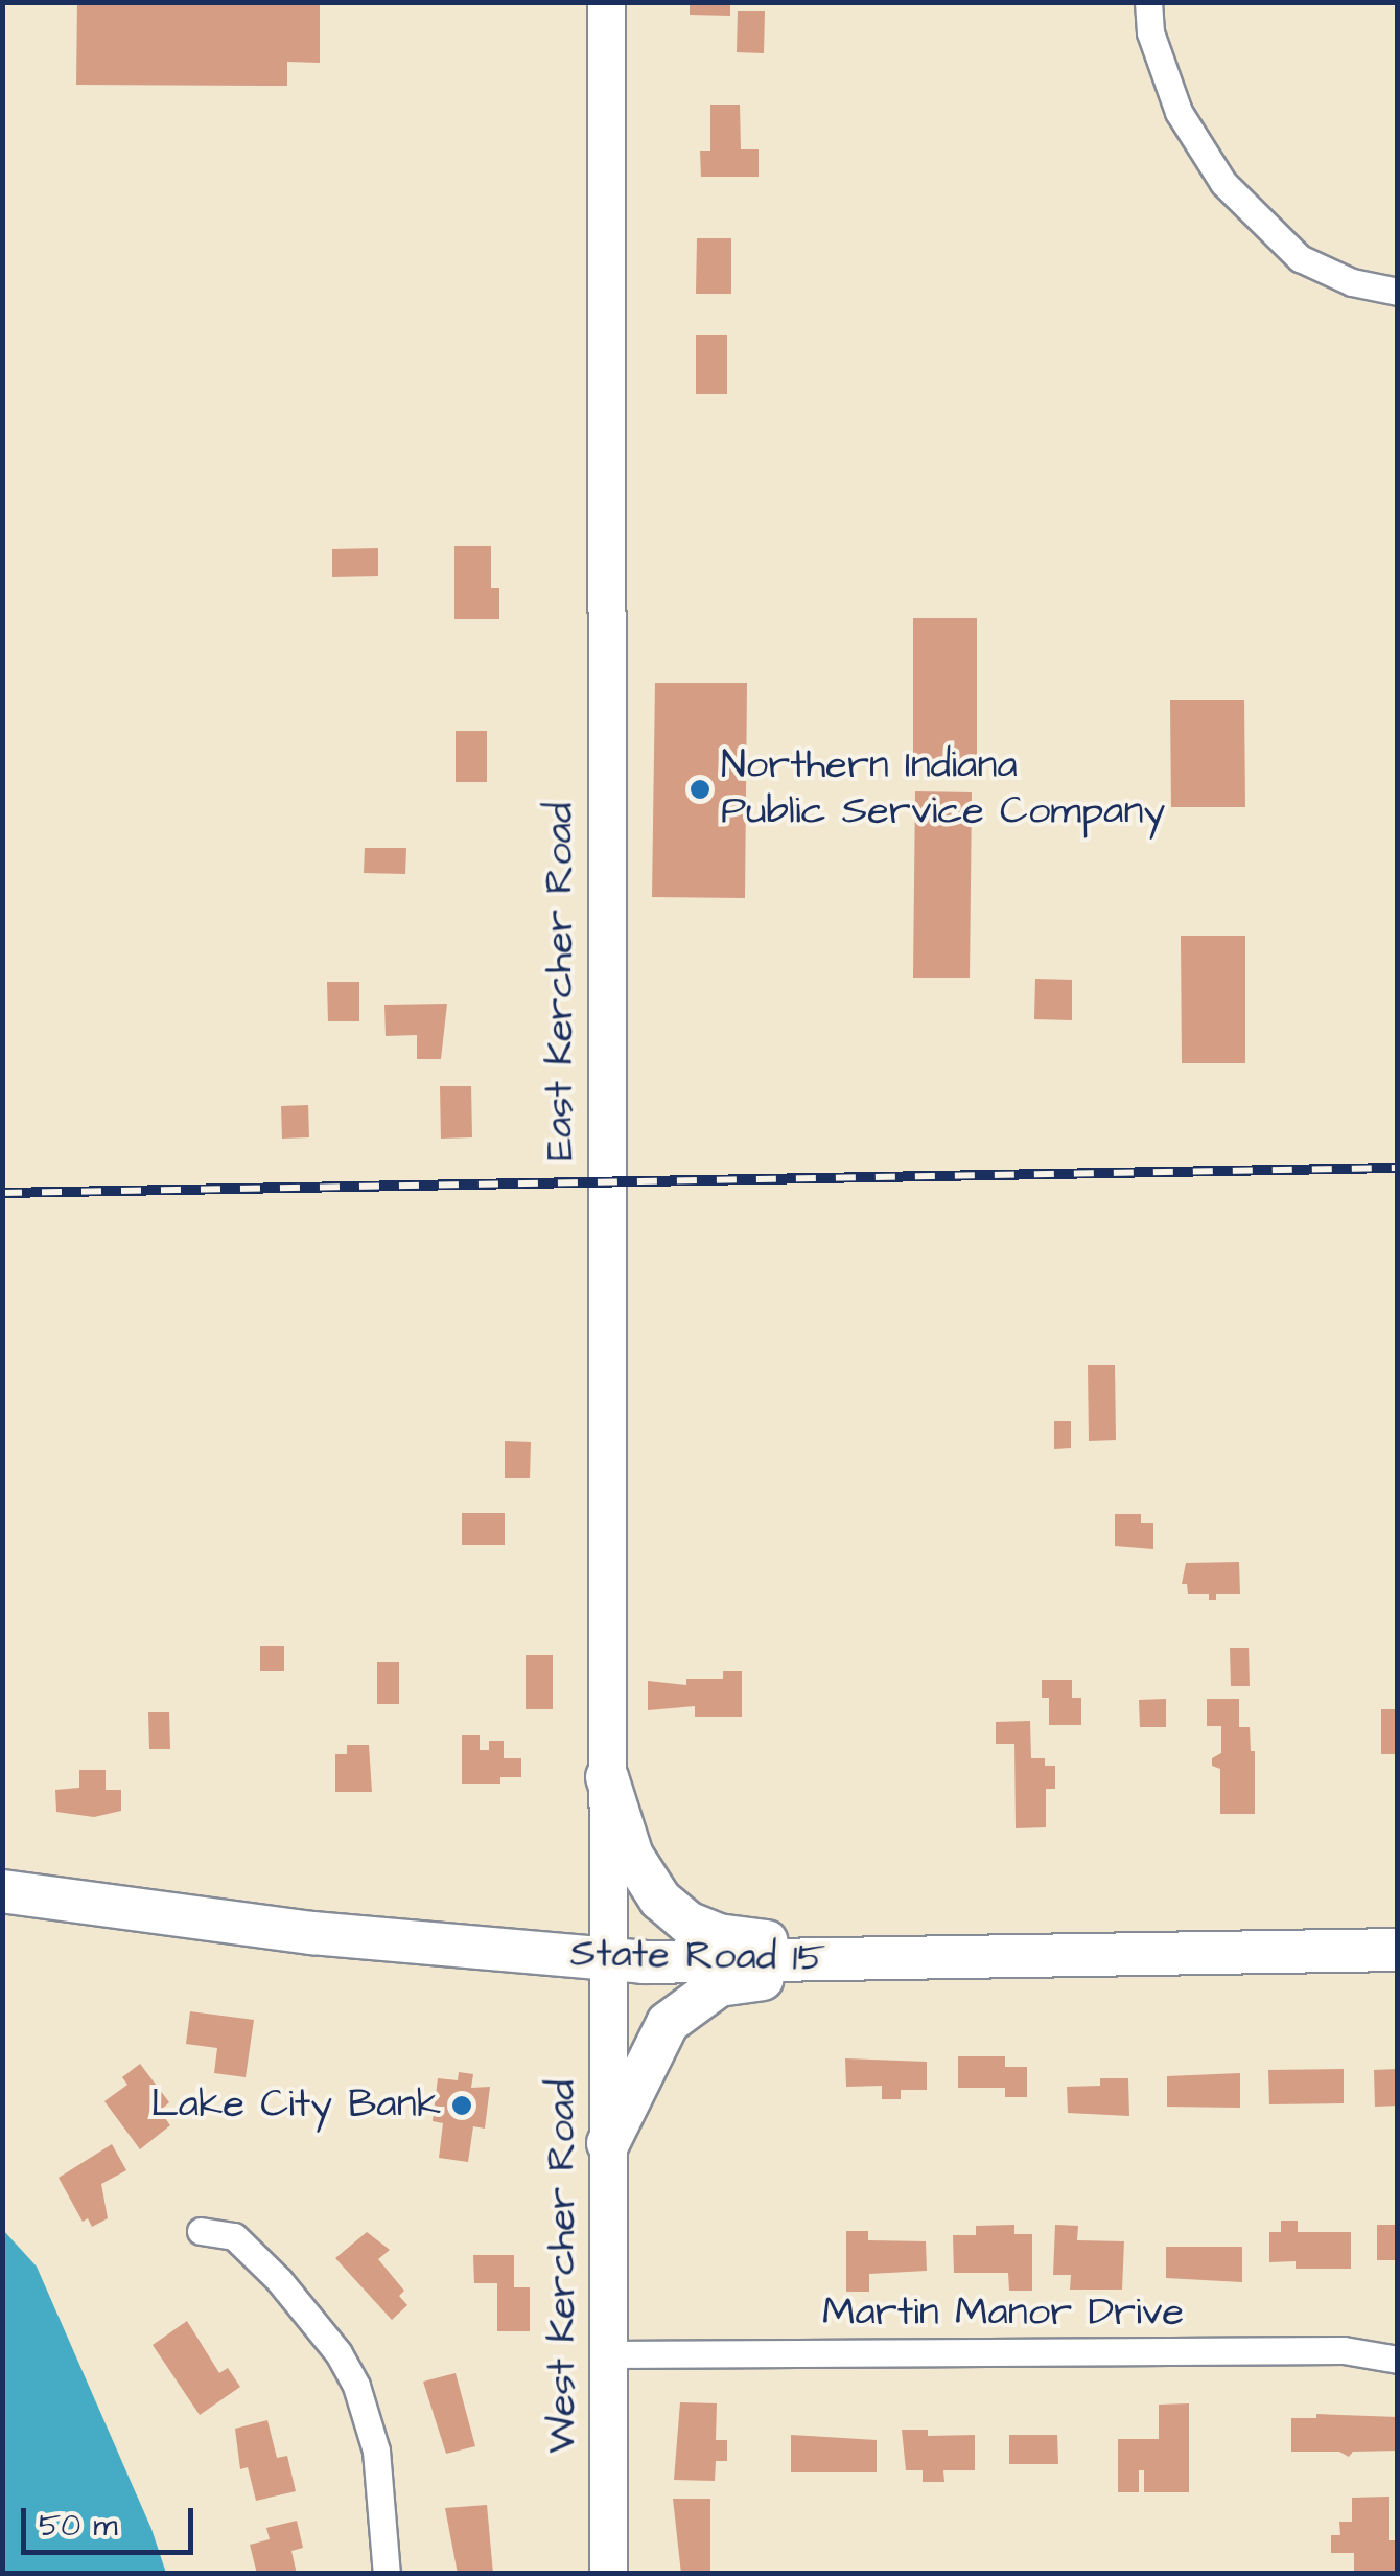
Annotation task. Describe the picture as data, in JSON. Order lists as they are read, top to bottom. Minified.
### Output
{"streets":{"main road":["East Kercher Road","State Road 15","West Kercher Road"],"street":["Martin Manor Drive"]},"crossings":[["East Kercher Road","State Road 15"],["East Kercher Road","West Kercher Road"],["State Road 15","West Kercher Road"],["West Kercher Road","Martin Manor Drive"]],"places":["Northern Indiana Public Service Company","Lake City Bank"],"scale_bar":"50 m"}
